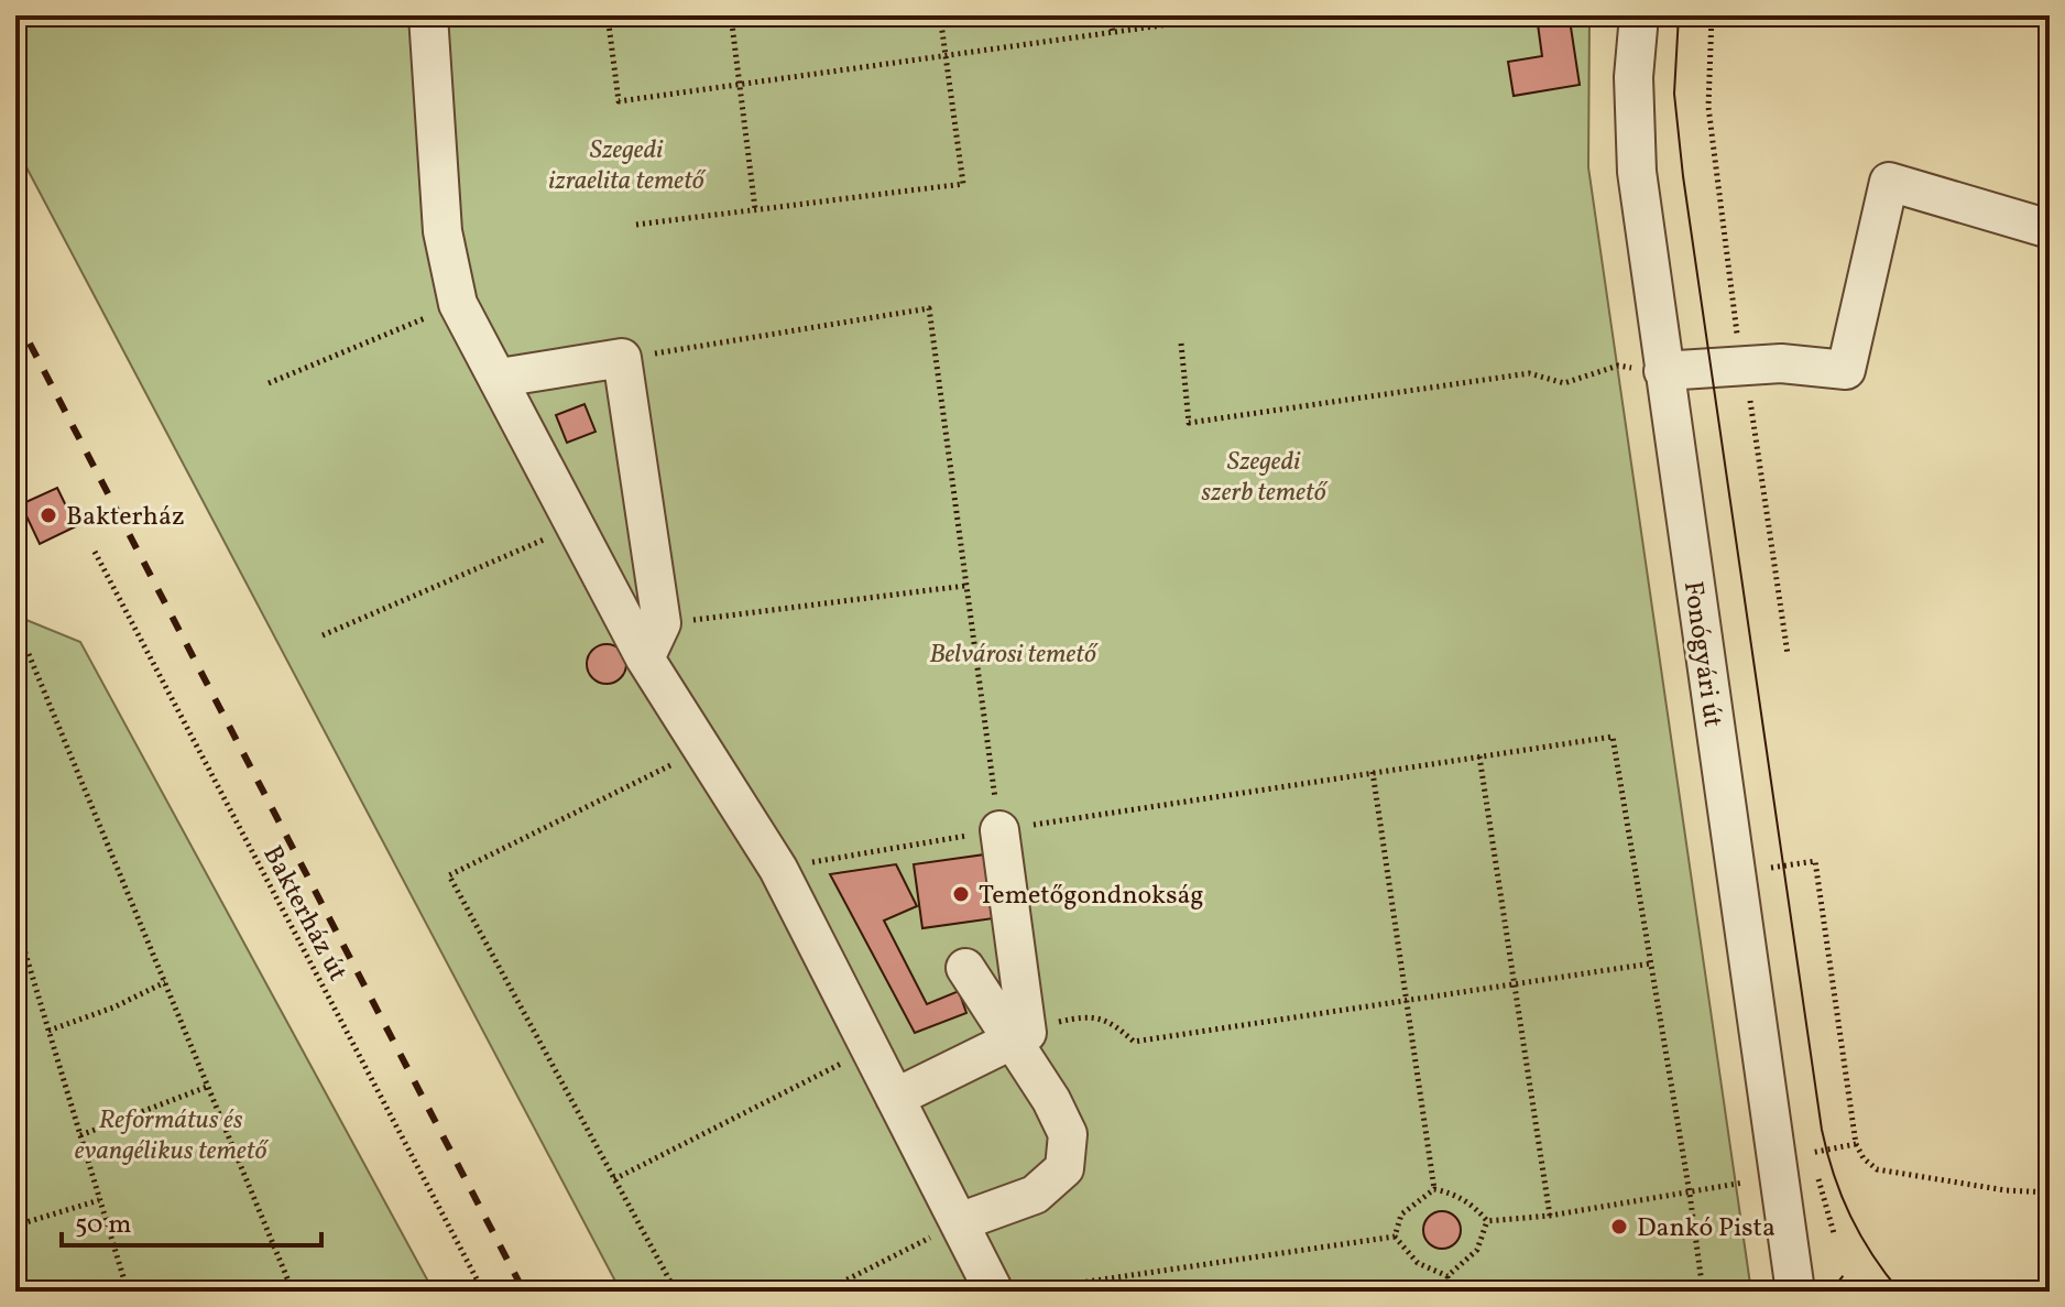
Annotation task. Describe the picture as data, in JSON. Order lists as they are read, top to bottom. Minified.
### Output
{"streets":{"street":["Fonógyári út"],"path":["Bakterház út"]},"parks":["Szegedi izraelita temető","Szegedi szerb temető","Belvárosi temető","Református és evangélikus temető"],"places":["Bakterház","Temetőgondnokság","Dankó Pista"],"scale_bar":"50 m"}
